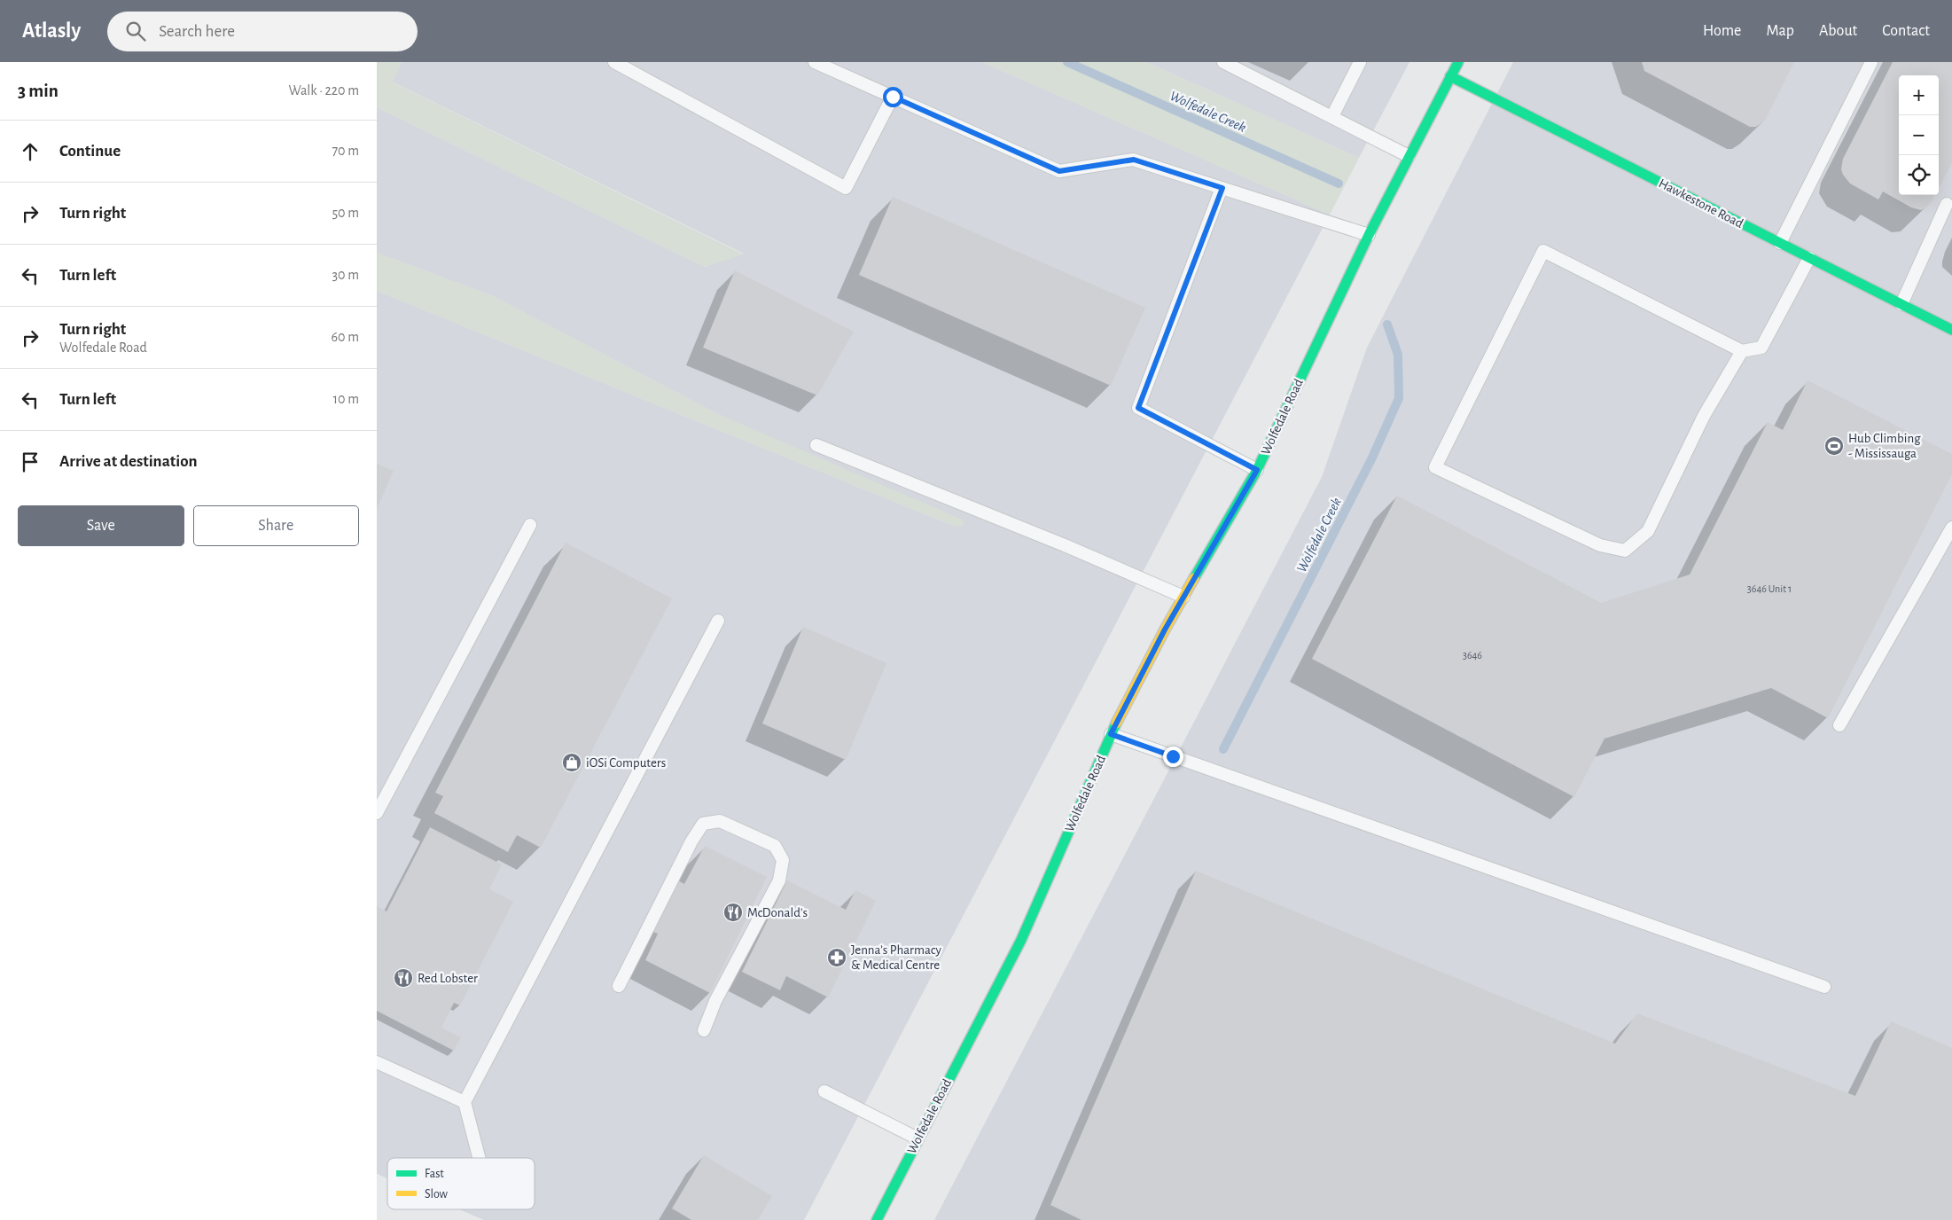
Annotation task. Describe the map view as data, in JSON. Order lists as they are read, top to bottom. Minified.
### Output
{"streets":{"street":["Hawkestone Road","Wolfedale Road"]},"crossings":[["Hawkestone Road","Wolfedale Road"]],"water":["Wolfedale Creek"],"places":{"sports":["Hub Climbing - Mississauga"],"shop":["iOSi Computers"],"restaurant":["McDonald's","Red Lobster"],"pharmacy":["Jenna’s Pharmacy & Medical Centre"]},"house_numbers":["3646 Unit 1","3646"],"legend":["Fast","Slow"],"page":{"header":"Atlasly","search":"Search here","nav":["Home","Map","About","Contact"],"heading":["3 min","Walk · 220 m"],"map_buttons":["+","−"],"list":[["Continue","70 m"],["Turn right","50 m"],["Turn left","30 m"],["Turn right","Wolfedale Road","60 m"],["Turn left","10 m"],"Arrive at destination"],"buttons":["Save","Share"]}}
